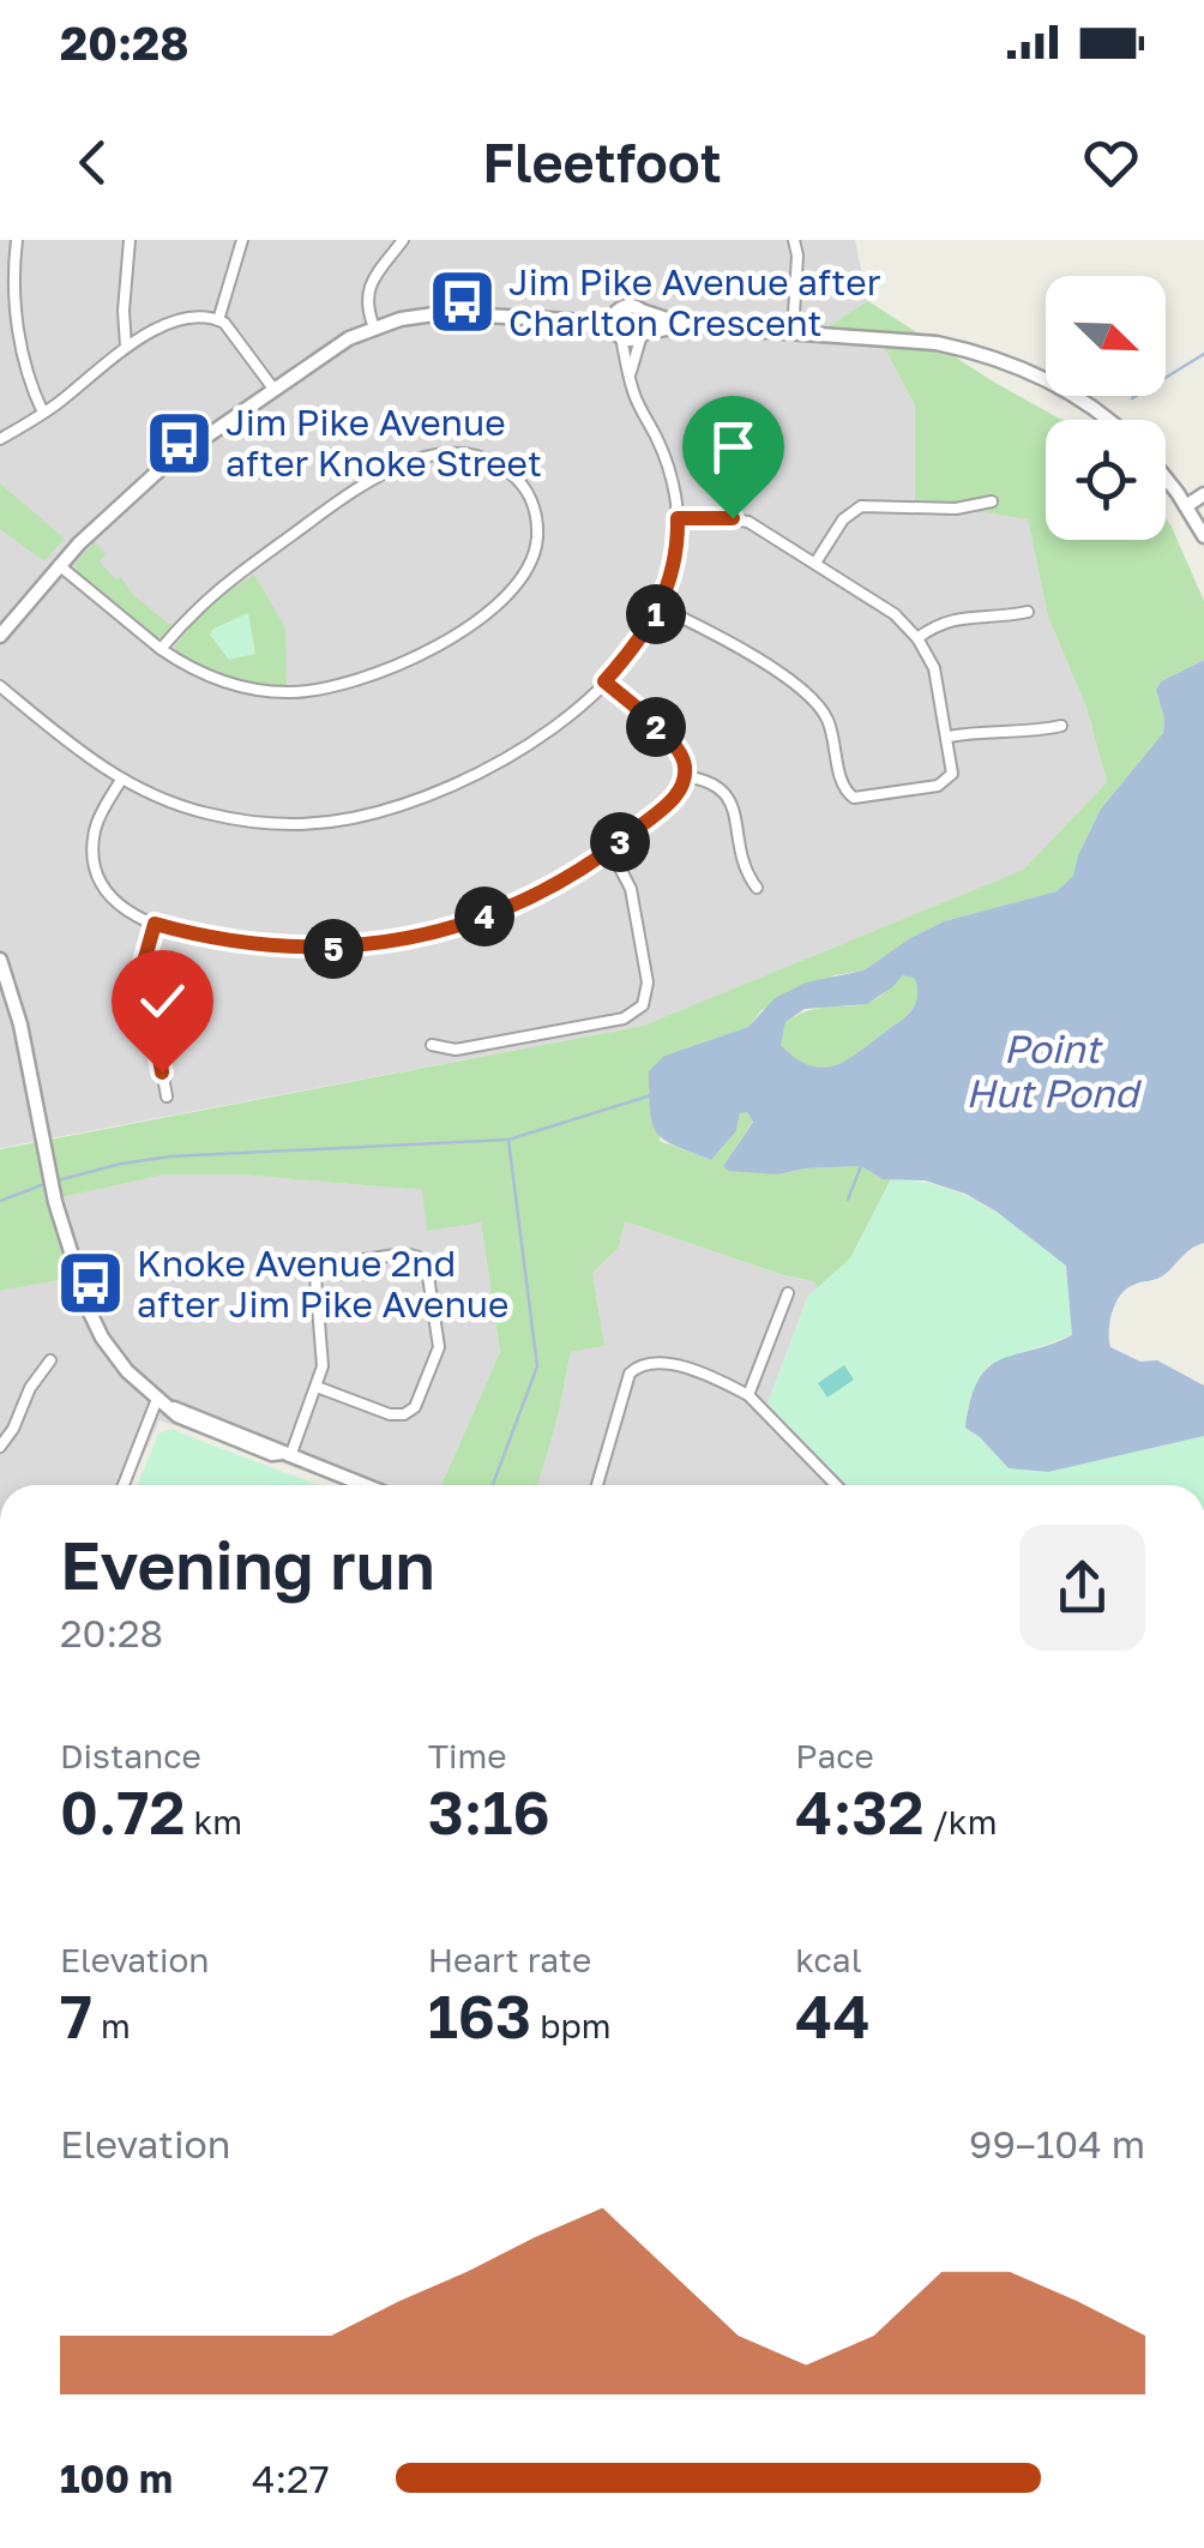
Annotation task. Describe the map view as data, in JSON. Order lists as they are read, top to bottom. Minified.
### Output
{"water":["Point Hut Pond"],"places":{"bus stop":["Jim Pike Avenue after Charlton Crescent","Jim Pike Avenue after Knoke Street","Knoke Avenue 2nd after Jim Pike Avenue"]},"north":"bottom right","page":{"status":"20:28","header":"Fleetfoot","pins":["1","2","3","4","5"],"heading":["Evening run","20:28"],"stats":[["Distance","0.72 km"],["Time","3:16"],["Pace","4:32 /km"],["Elevation","7 m"],["Heart rate","163 bpm"],["kcal","44"]],"chart":["Elevation","99–104 m"],"list":[{"name":"100 m","note":"4:27"}]}}
